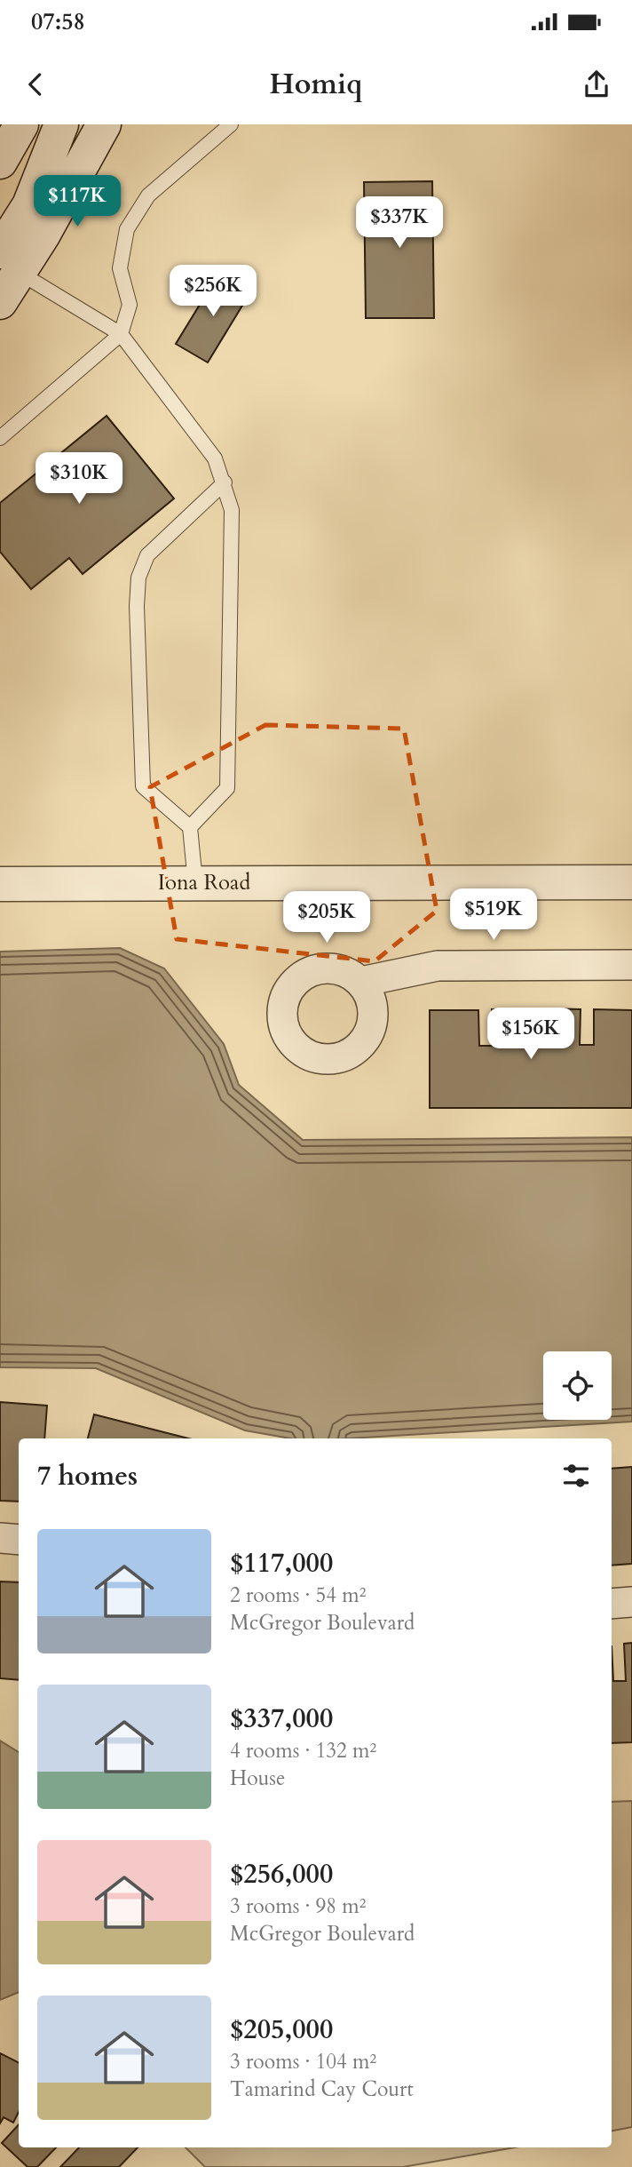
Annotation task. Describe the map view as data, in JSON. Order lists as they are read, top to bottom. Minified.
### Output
{"streets":{"street":["Iona Road"]},"page":{"status":"07:58","header":"Homiq","price":["$117K","$337K","$256K","$310K","$519K","$205K","$156K"],"heading":"7 homes","list":[{"name":"$117,000","note":"2 rooms · 54 m² · McGregor Boulevard"},{"name":"$337,000","note":"4 rooms · 132 m² · House"},{"name":"$256,000","note":"3 rooms · 98 m² · McGregor Boulevard"},{"name":"$205,000","note":"3 rooms · 104 m² · Tamarind Cay Court"}]}}
